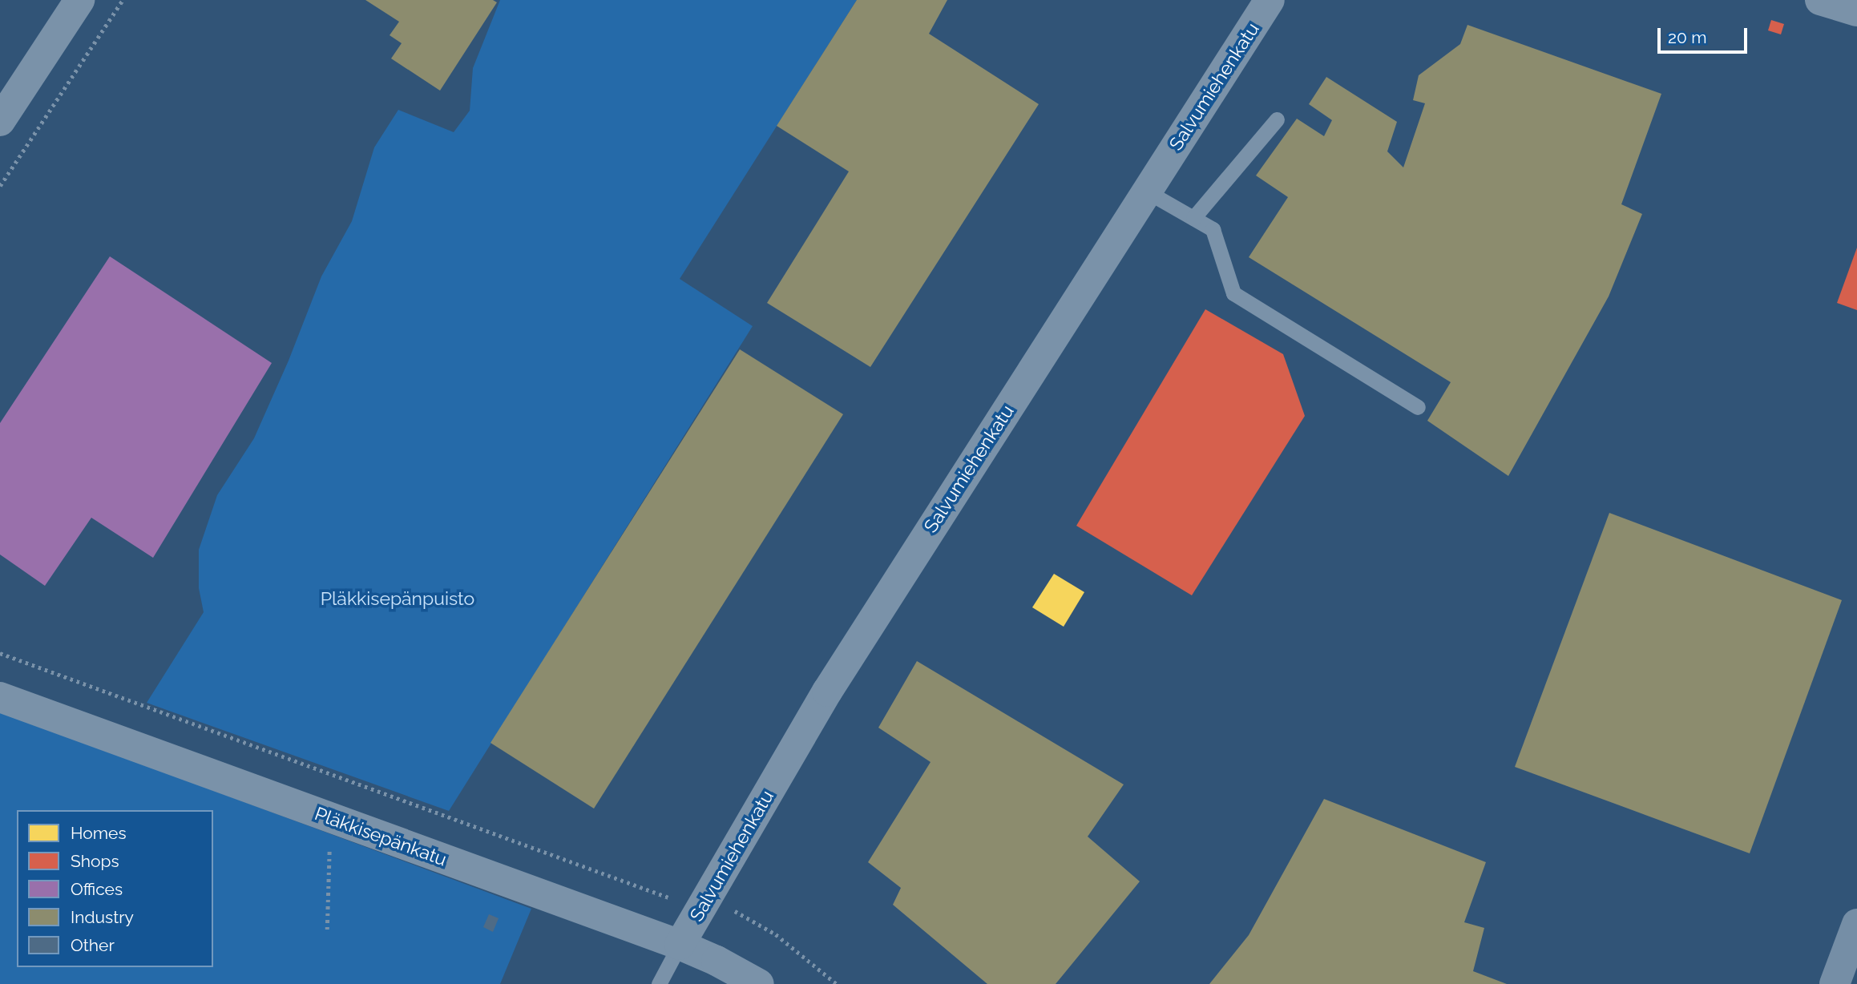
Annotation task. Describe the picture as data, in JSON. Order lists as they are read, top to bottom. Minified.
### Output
{"streets":{"street":["Salvumiehenkatu","Pläkkisepänkatu"]},"crossings":[["Salvumiehenkatu","Pläkkisepänkatu"]],"parks":["Pläkkisepänpuisto"],"legend":["Homes","Shops","Offices","Industry","Other"],"scale_bar":"20 m"}
